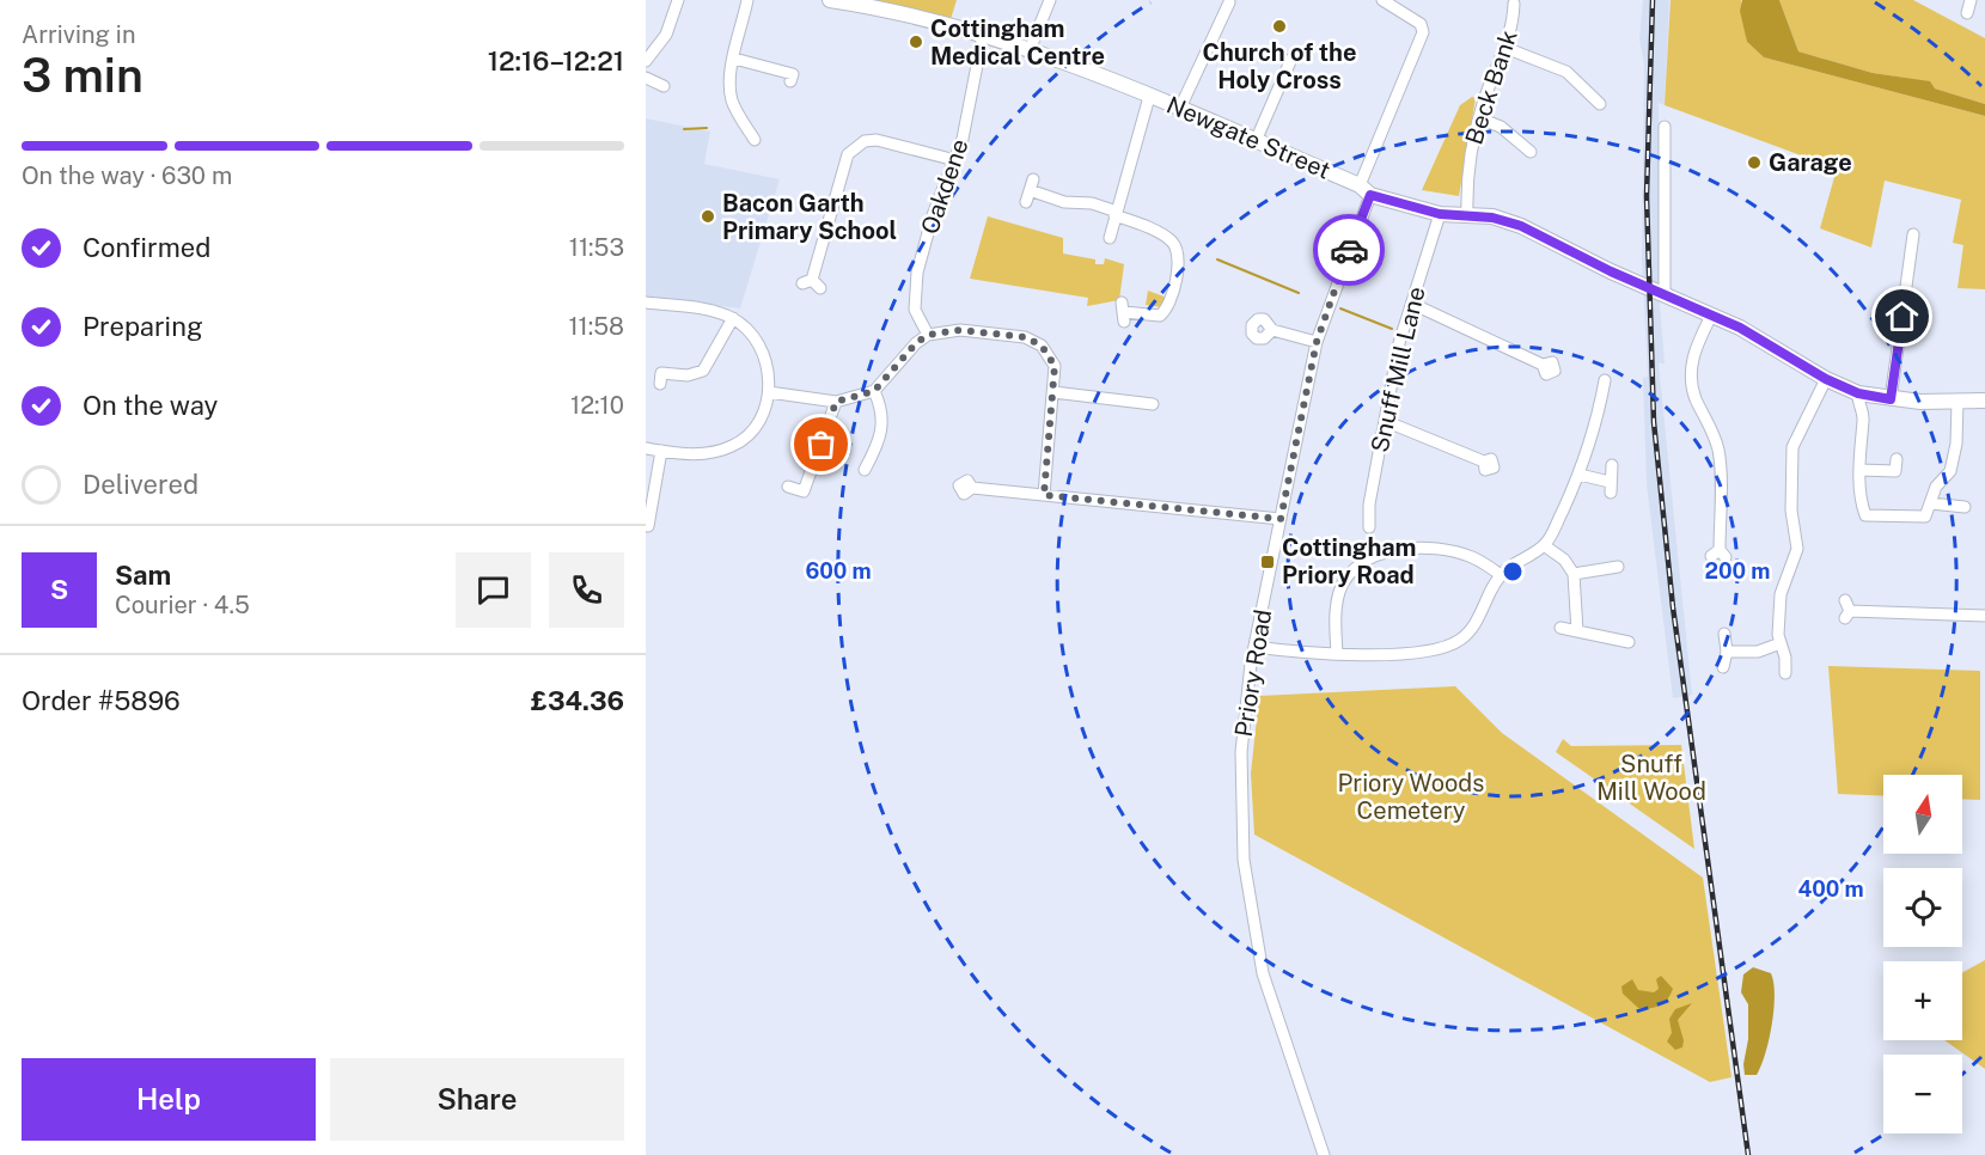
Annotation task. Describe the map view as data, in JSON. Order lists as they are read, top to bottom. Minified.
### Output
{"streets":{"main road":["Newgate Street"],"street":["Beck Bank","Oakdene","Snuff Mill Lane","Priory Road"]},"crossings":[["Beck Bank","Newgate Street"],["Newgate Street","Oakdene"],["Newgate Street","Snuff Mill Lane"],["Newgate Street","Priory Road"]],"parks":["Snuff Mill Wood","Priory Woods Cemetery"],"places":{"other":["Church of the Holy Cross","Cottingham Medical Centre","Garage","Bacon Garth Primary School"],"transit":["Cottingham Priory Road"]},"north":"top","page":{"heading":["3 min","Arriving in","12:16–12:21"],"panel":["Sam","Courier · 4.5","Order #5896","£34.36"],"bar":"On the way · 630 m","list":[["Confirmed","11:53"],["Preparing","11:58"],["On the way","12:10"],"Delivered"],"round":"S","map_buttons":["+","−"],"buttons":["Help","Share"]},"rings":["200 m","600 m","400 m"]}
